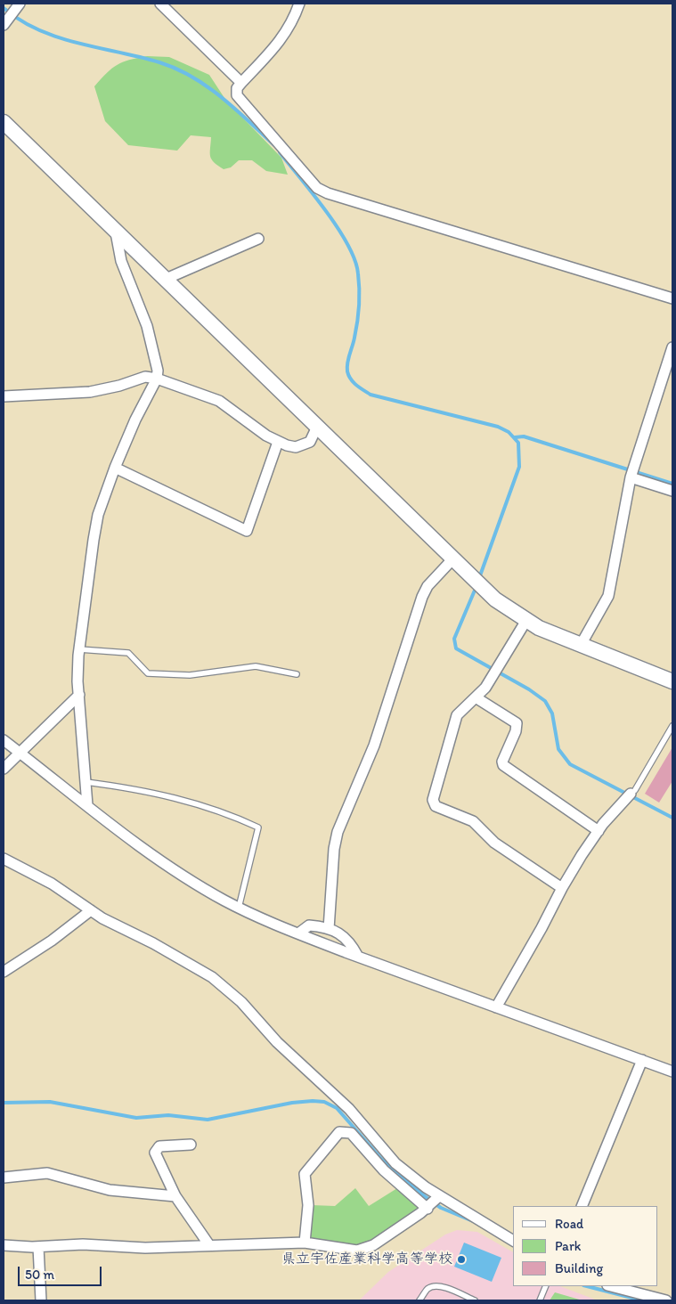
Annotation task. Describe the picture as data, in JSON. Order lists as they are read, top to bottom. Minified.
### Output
{"places":["県立宇佐産業科学高等学校"],"legend":["Road","Park","Building"],"scale_bar":"50 m"}
